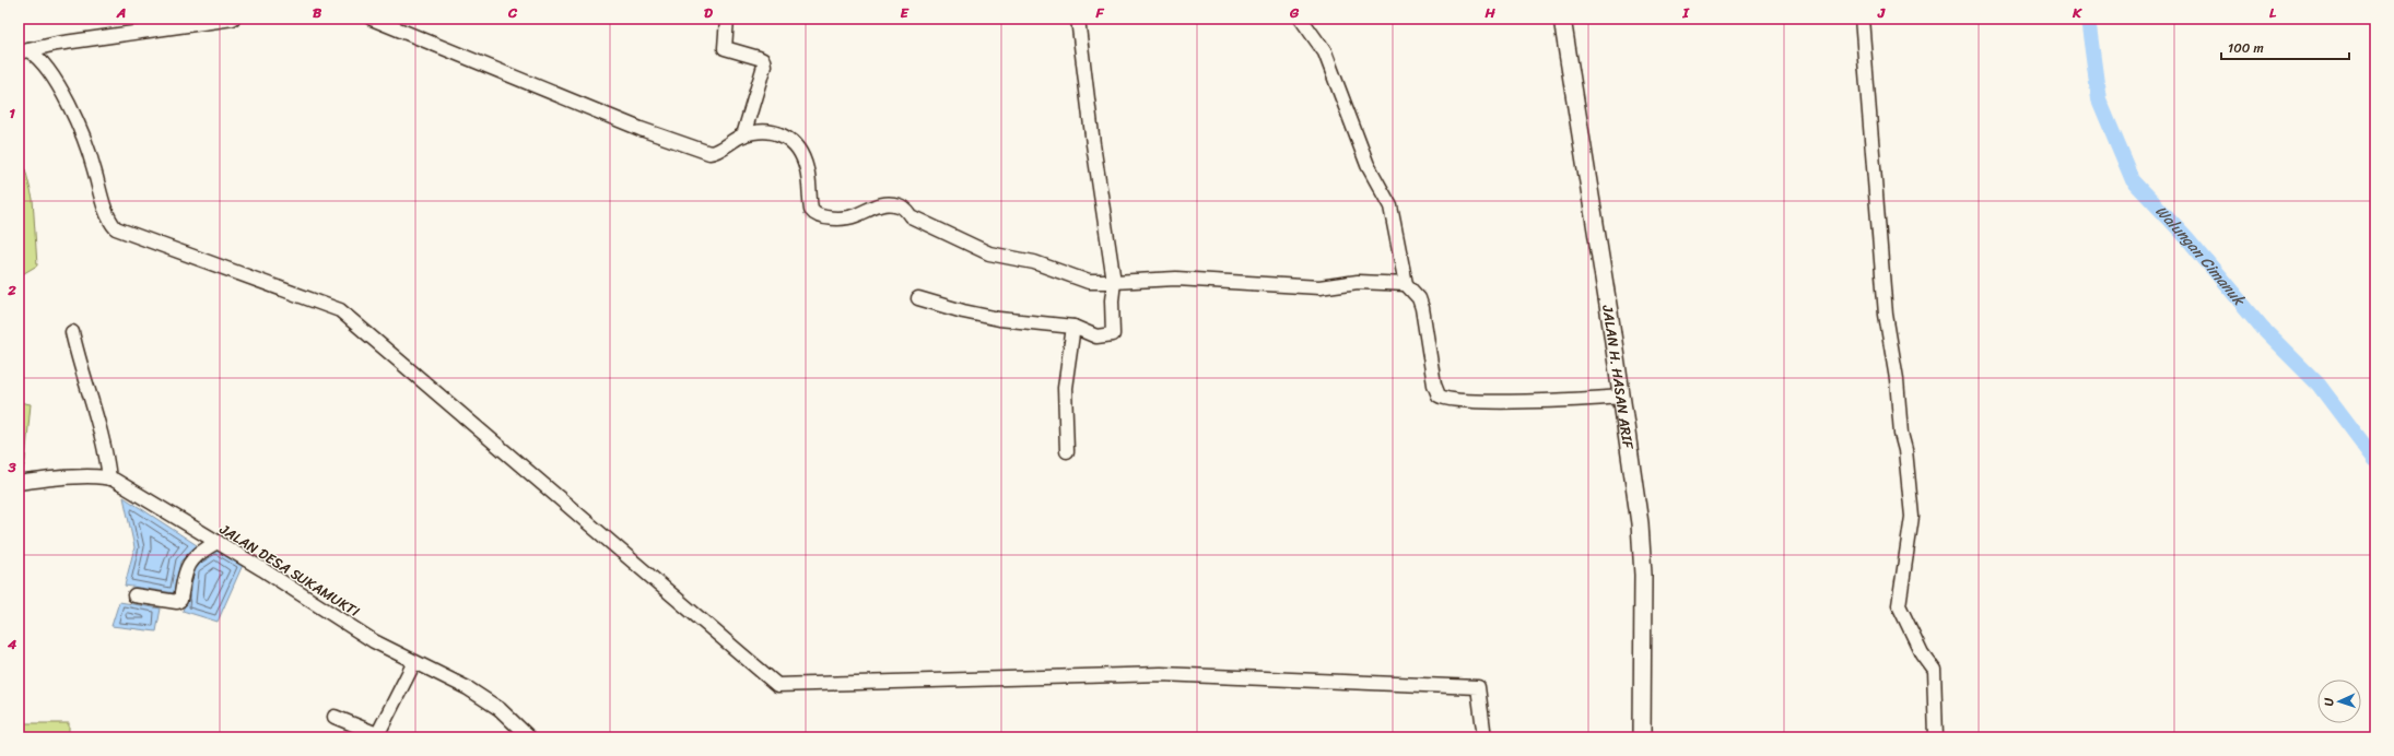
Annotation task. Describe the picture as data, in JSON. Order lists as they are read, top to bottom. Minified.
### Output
{"streets":{"main road":["JALAN H. HASAN ARIF"],"street":["JALAN DESA SUKAMUKTI"]},"water":["Walungan Cimanuk"],"scale_bar":"100 m","north":"left","grid":{"columns":["A","B","C","D","E","F","G","H","I","J","K","L"],"rows":["1","2","3","4"]}}
